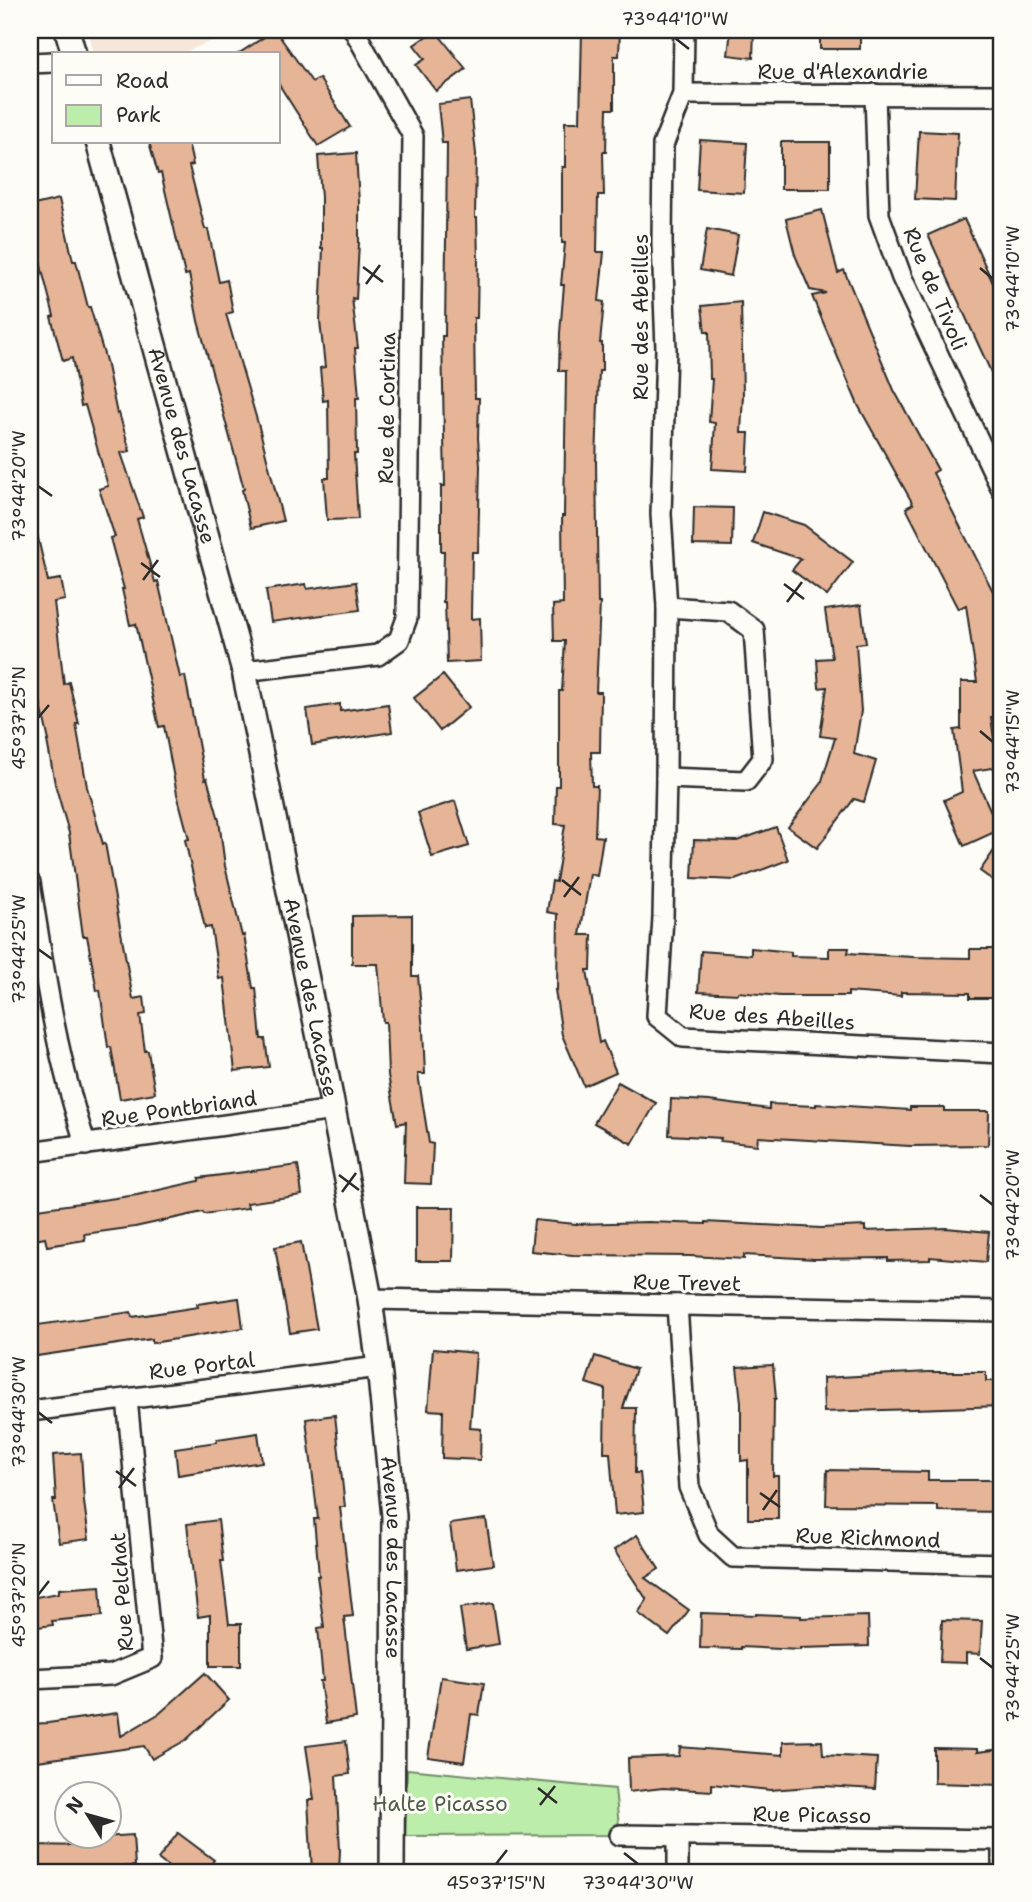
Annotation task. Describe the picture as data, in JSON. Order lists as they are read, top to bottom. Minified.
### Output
{"streets":{"street":["Rue d'Alexandrie","Rue de Tivoli","Rue des Abeilles","Rue de Cortina","Avenue des Lacasse","Rue Pontbriand","Rue Trevet","Rue Portal","Rue Richmond","Rue Pelchat","Rue Picasso"]},"crossings":[["Rue d'Alexandrie","Rue de Tivoli"],["Rue d'Alexandrie","Rue des Abeilles"],["Rue de Cortina","Avenue des Lacasse"],["Avenue des Lacasse","Rue Pontbriand"],["Avenue des Lacasse","Rue Trevet"],["Avenue des Lacasse","Rue Portal"],["Rue Trevet","Rue Richmond"],["Rue Portal","Rue Pelchat"]],"parks":["Halte Picasso"],"legend":["Road","Park"],"north":"top left","coordinates":["73°44'10\"W","73°44'20\"W","45°37'25\"N","73°44'15\"W","73°44'25\"W","73°44'30\"W","45°37'20\"N","45°37'15\"N"]}
